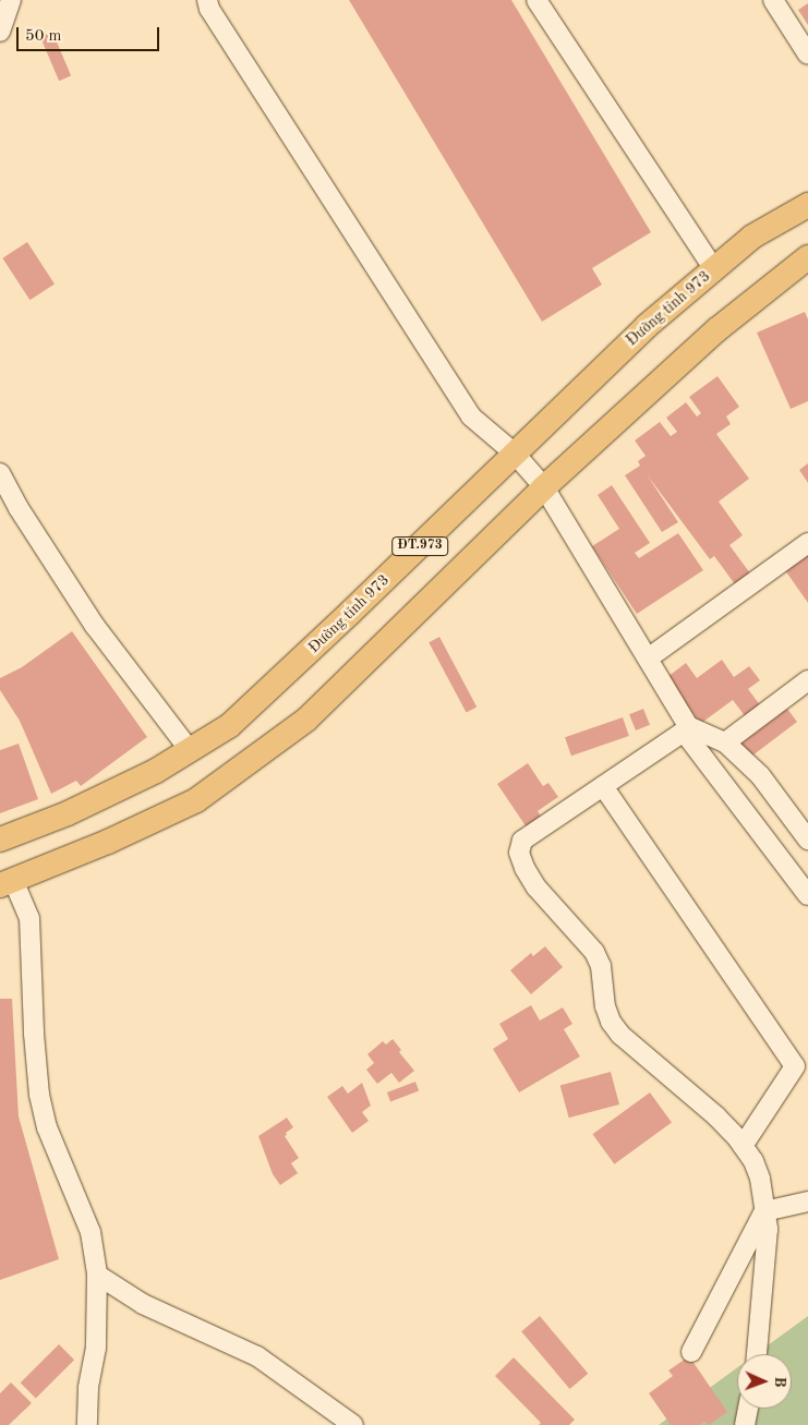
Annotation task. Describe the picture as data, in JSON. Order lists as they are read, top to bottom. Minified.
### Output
{"streets":{"main road":["Đường tỉnh 973","ĐT.973"]},"scale_bar":"50 m","north":"right"}
